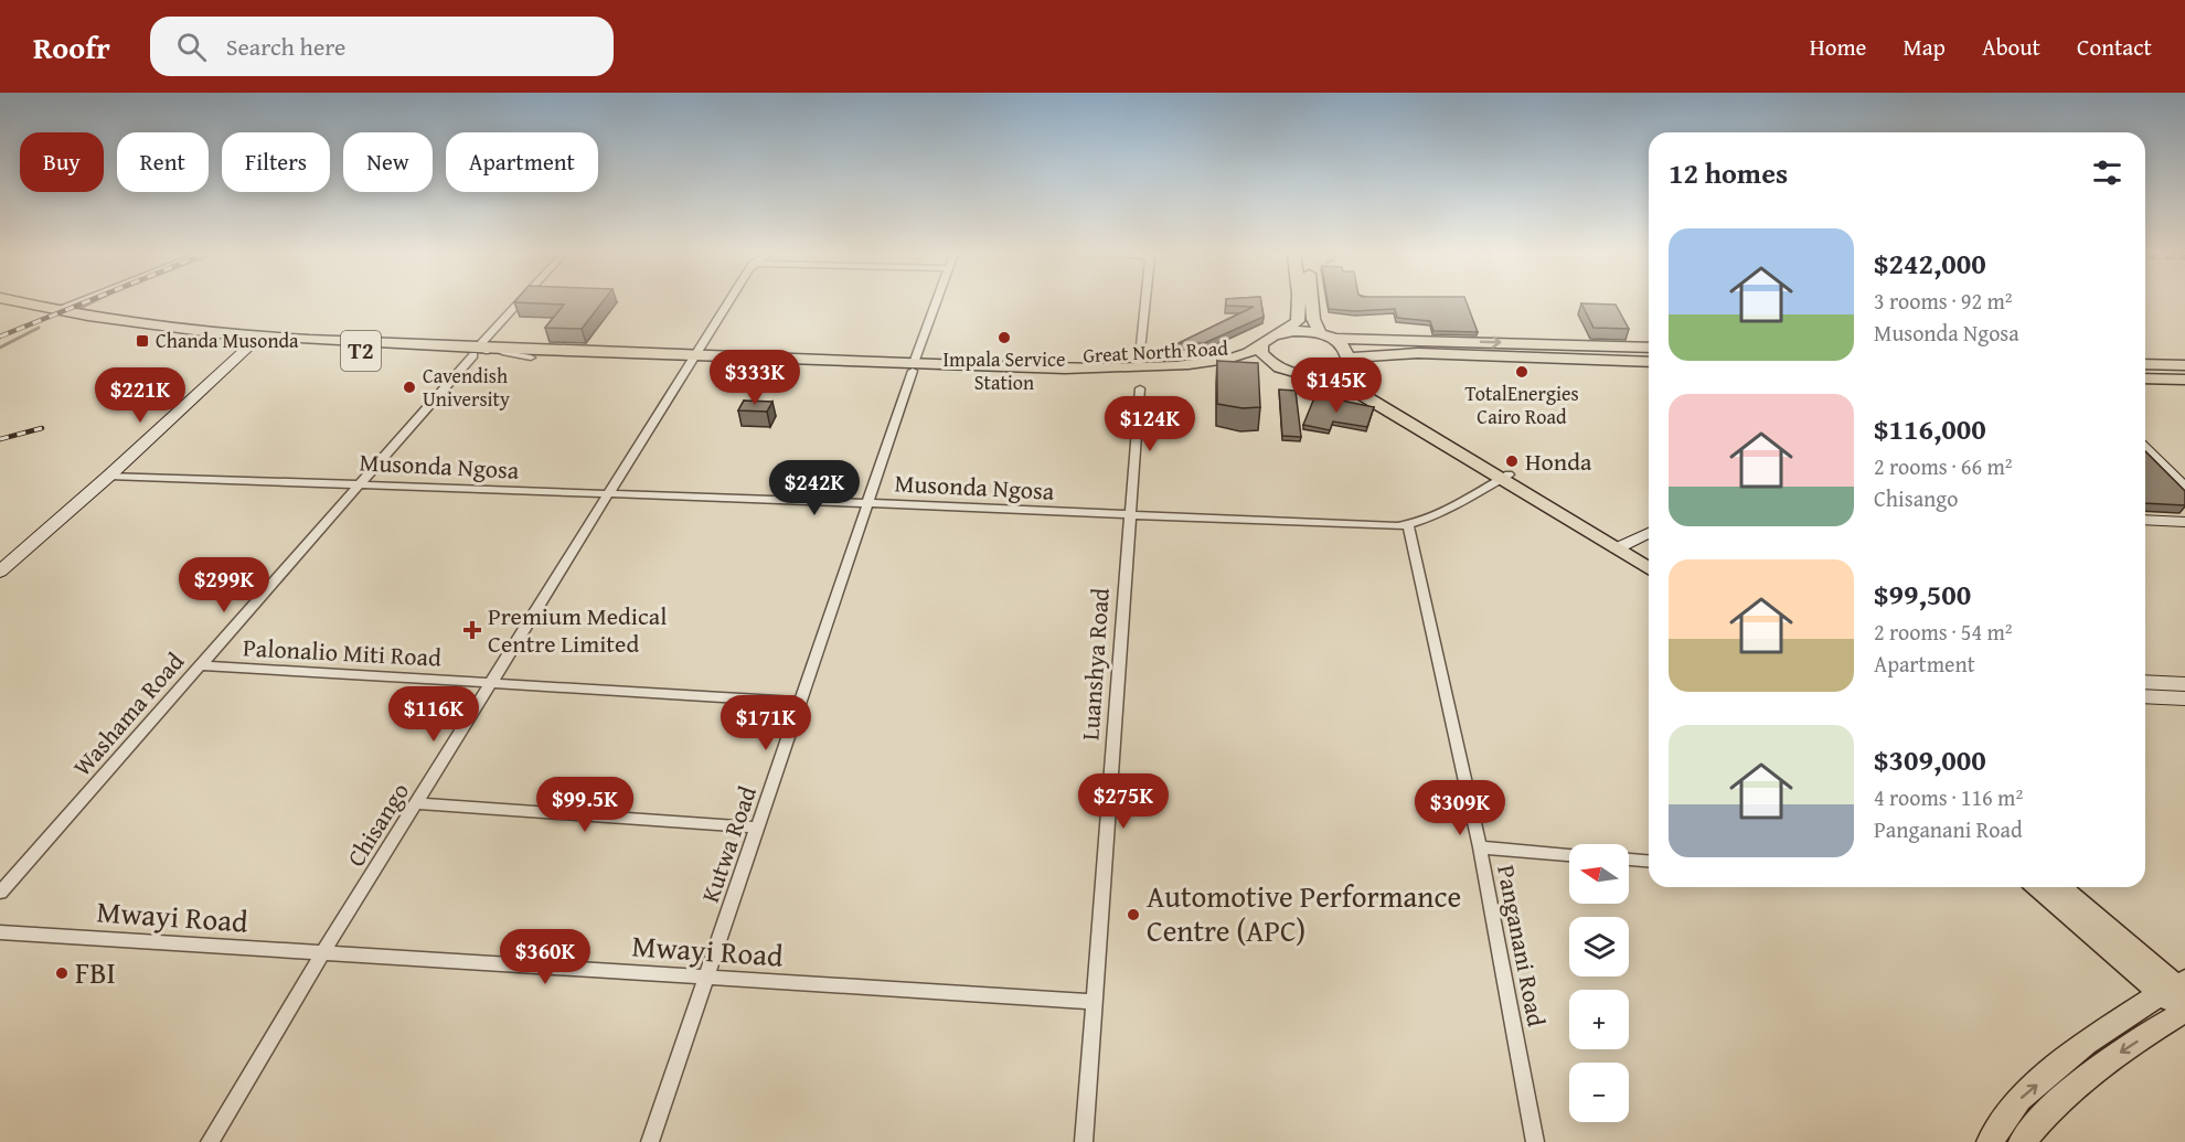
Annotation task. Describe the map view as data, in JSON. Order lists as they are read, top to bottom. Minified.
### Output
{"streets":{"main road":["T2","Great North Road"],"street":["Musonda Ngosa","Palonalio Miti Road","Luanshya Road","Washama Road","Chisango","Kutwa Road","Mwayi Road","Panganani Road"]},"crossings":[["Great North Road","Washama Road"],["Great North Road","Chisango"],["Great North Road","Kutwa Road"],["Musonda Ngosa","Luanshya Road"],["Musonda Ngosa","Washama Road"],["Musonda Ngosa","Chisango"],["Musonda Ngosa","Kutwa Road"],["Musonda Ngosa","Panganani Road"],["Palonalio Miti Road","Washama Road"],["Palonalio Miti Road","Chisango"],["Palonalio Miti Road","Kutwa Road"],["Luanshya Road","Mwayi Road"],["Chisango","Mwayi Road"],["Kutwa Road","Mwayi Road"]],"places":{"other":["Impala Service Station","TotalEnergies Cairo Road","Cavendish University","Honda","Automotive Performance Centre (APC)","FBI"],"transit":["Chanda Musonda"],"health":["Premium Medical Centre Limited"]},"north":"left","page":{"header":"Roofr","search":"Search here","nav":["Home","Map","About","Contact"],"chip":["Buy","Rent","Filters","New","Apartment"],"heading":"12 homes","list":[{"name":"$242,000","note":"3 rooms · 92 m² · Musonda Ngosa"},{"name":"$116,000","note":"2 rooms · 66 m² · Chisango"},{"name":"$99,500","note":"2 rooms · 54 m² · Apartment"},{"name":"$309,000","note":"4 rooms · 116 m² · Panganani Road"}],"price":["$333K","$145K","$221K","$124K","$242K","$299K","$116K","$171K","$275K","$99.5K","$309K","$360K"],"map_buttons":["+","−"]}}
